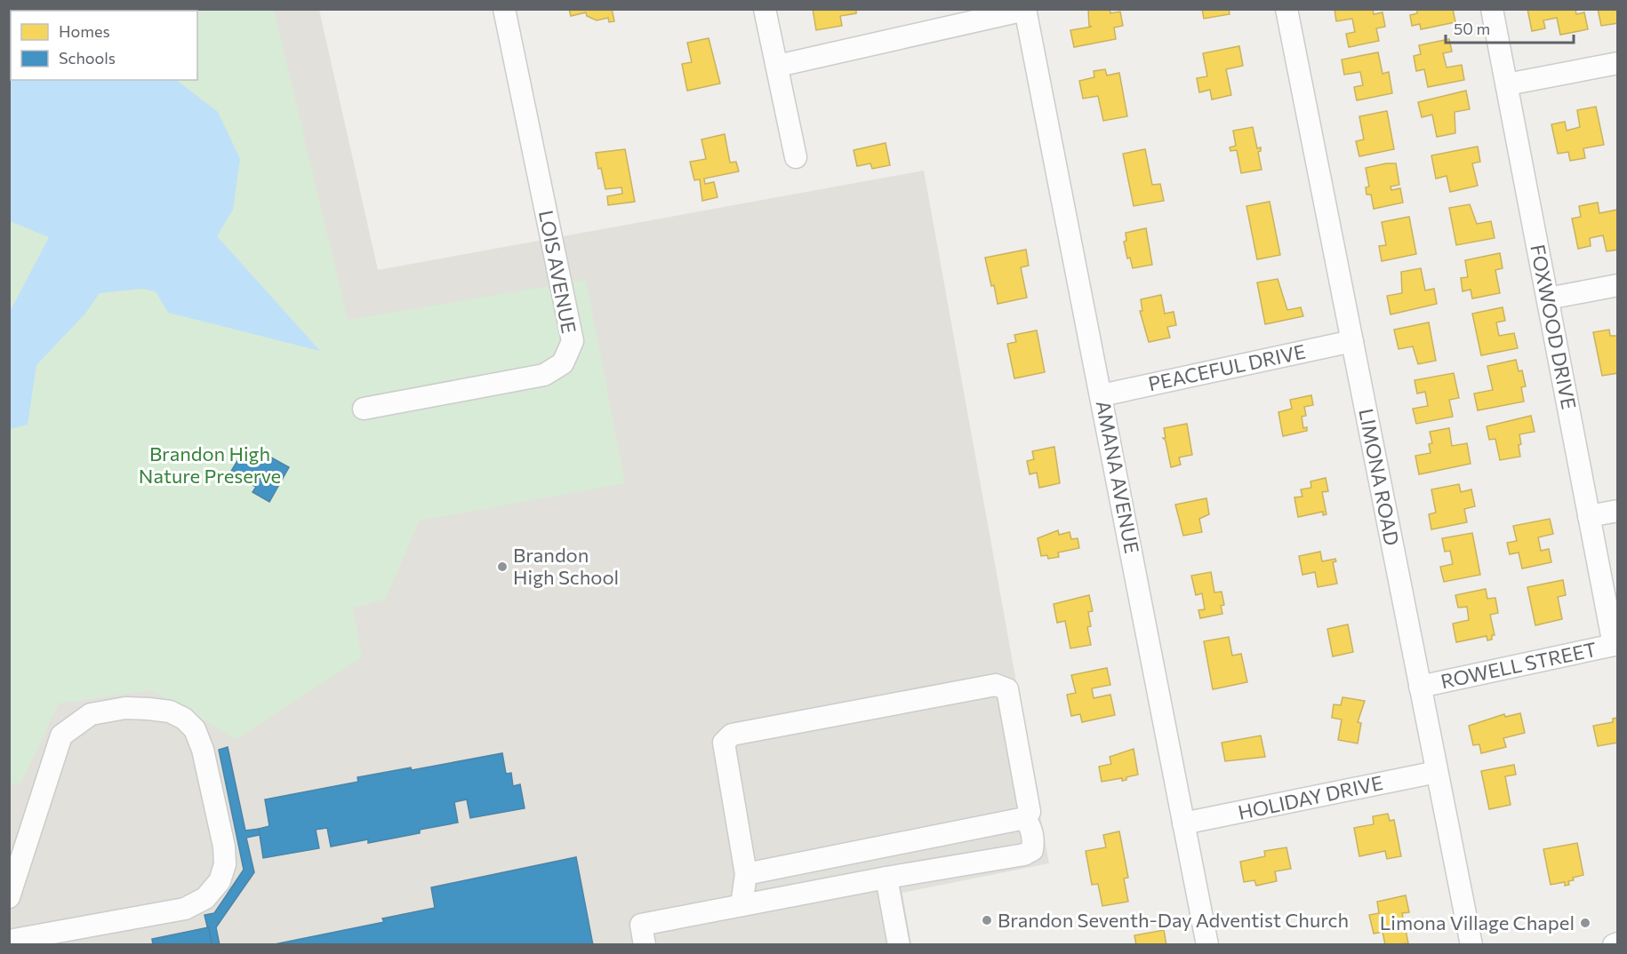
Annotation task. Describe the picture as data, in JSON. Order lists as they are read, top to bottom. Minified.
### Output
{"streets":{"street":["LOIS AVENUE","FOXWOOD DRIVE","PEACEFUL DRIVE","AMANA AVENUE","LIMONA ROAD","ROWELL STREET","HOLIDAY DRIVE"]},"crossings":[["FOXWOOD DRIVE","ROWELL STREET"],["PEACEFUL DRIVE","AMANA AVENUE"],["PEACEFUL DRIVE","LIMONA ROAD"],["AMANA AVENUE","HOLIDAY DRIVE"],["LIMONA ROAD","ROWELL STREET"],["LIMONA ROAD","HOLIDAY DRIVE"]],"parks":["Brandon High Nature Preserve"],"places":["Brandon High School","Brandon Seventh-Day Adventist Church","Limona Village Chapel"],"legend":["Homes","Schools"],"scale_bar":"50 m"}
